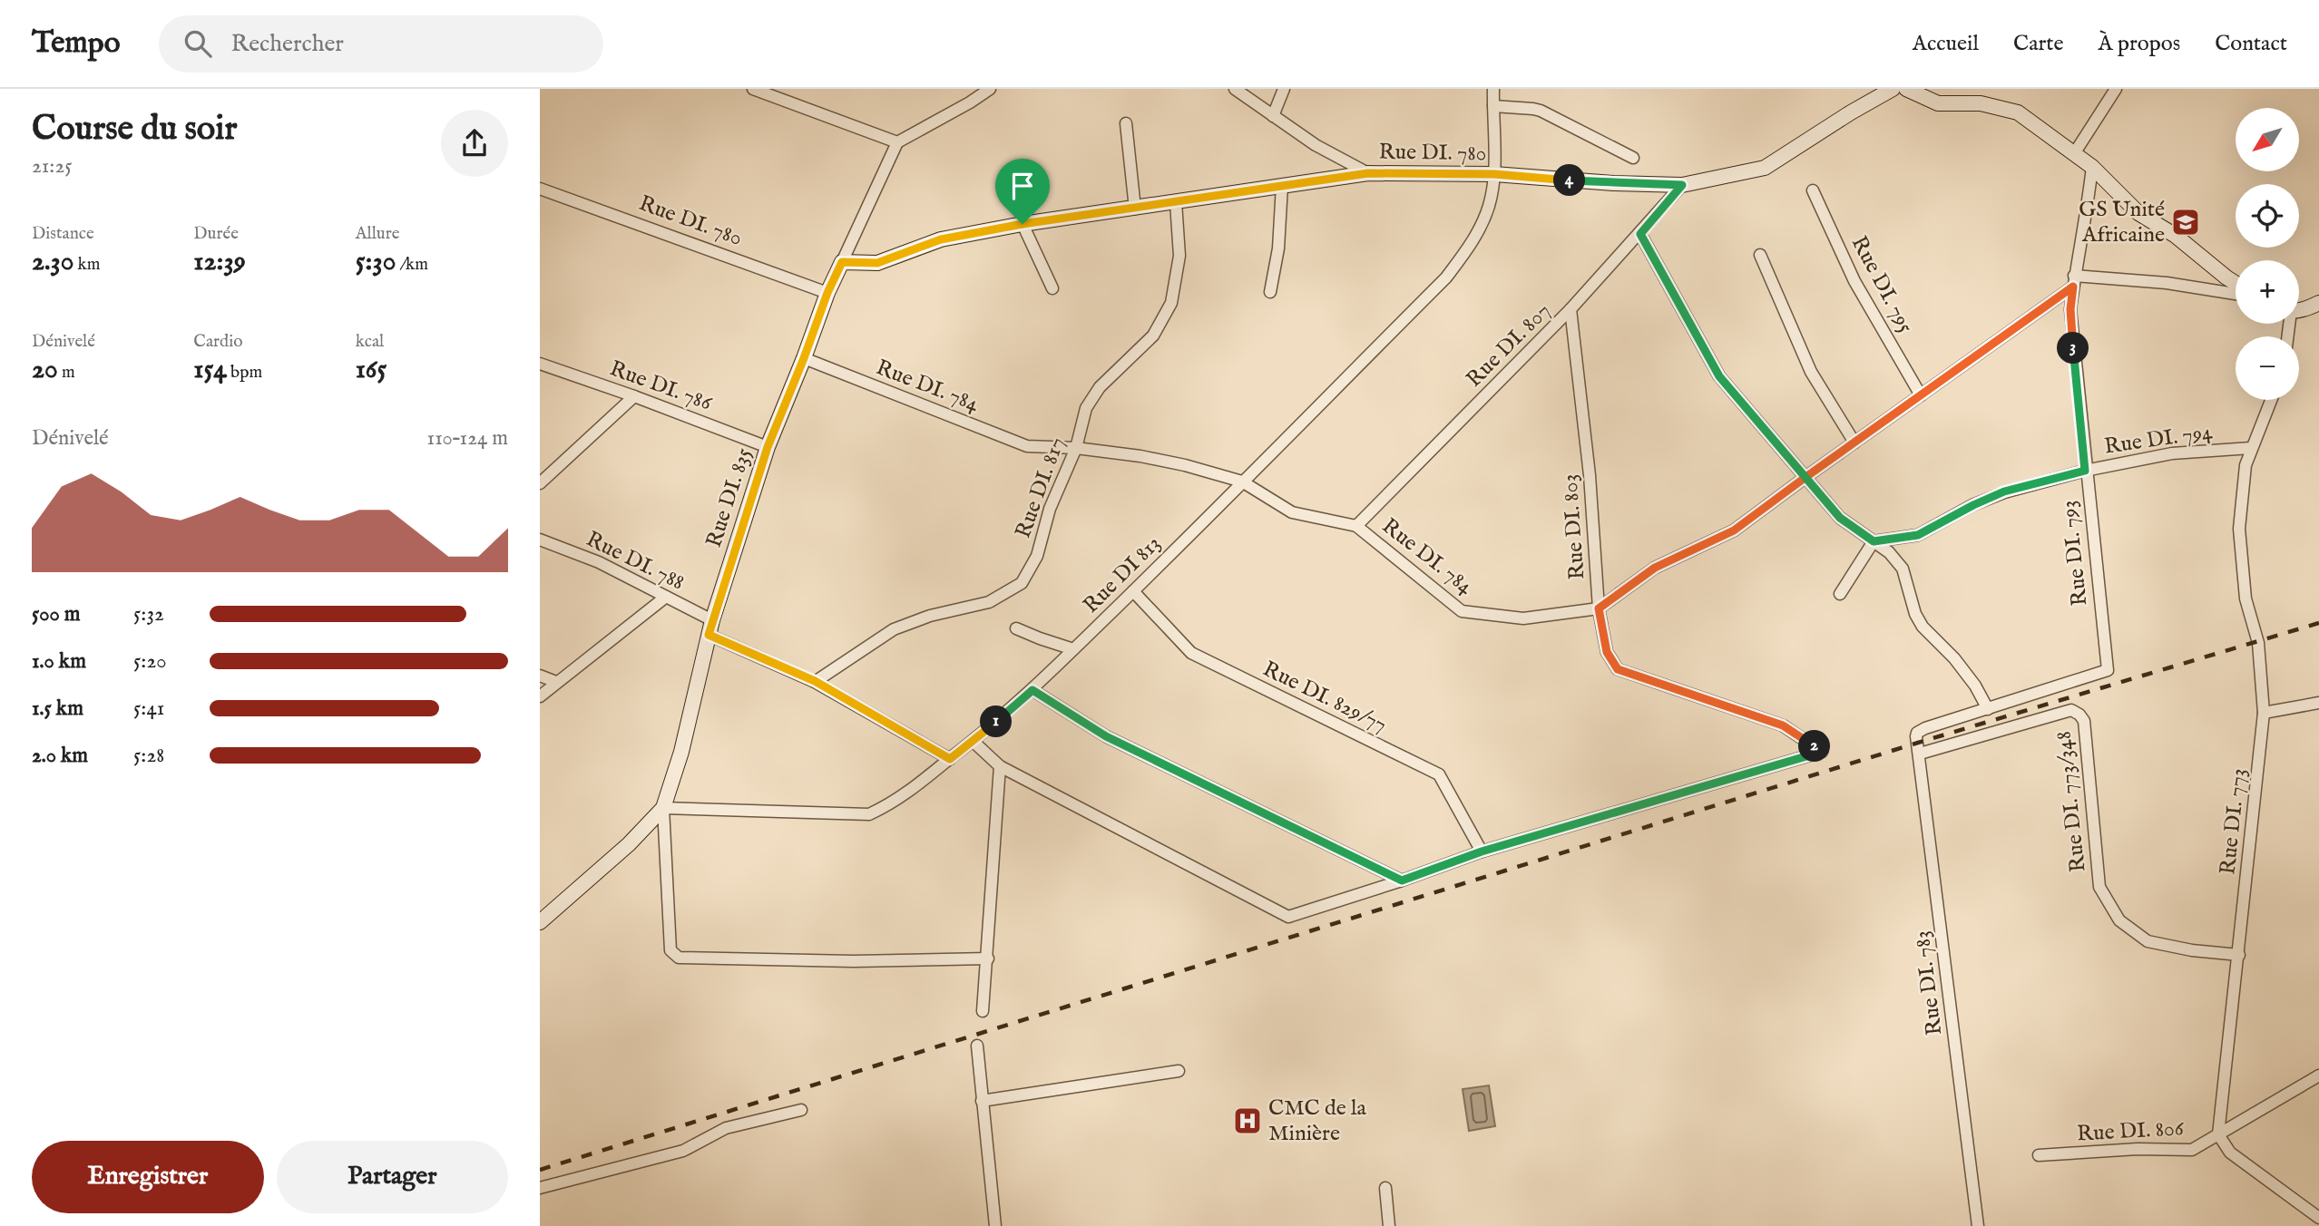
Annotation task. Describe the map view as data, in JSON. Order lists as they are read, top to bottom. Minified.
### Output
{"streets":{"street":["Rue DI. 780","Rue DI. 795","Rue DI. 807","Rue DI. 786","Rue DI. 784","Rue DI. 794","Rue DI. 817","Rue DI. 835","Rue DI. 803","Rue DI. 793","Rue DI. 788","Rue DI 813","Rue DI. 829/77","Rue DI. 773/348","Rue DI. 773","Rue DI. 783","Rue DI. 806"]},"crossings":[["Rue DI. 780","Rue DI. 807"],["Rue DI. 780","Rue DI. 817"],["Rue DI. 780","Rue DI. 835"],["Rue DI. 780","Rue DI 813"],["Rue DI. 795","Rue DI. 784"],["Rue DI. 807","Rue DI. 784"],["Rue DI. 807","Rue DI. 803"],["Rue DI. 786","Rue DI. 835"],["Rue DI. 784","Rue DI. 817"],["Rue DI. 784","Rue DI. 835"],["Rue DI. 784","Rue DI. 803"],["Rue DI. 784","Rue DI. 793"],["Rue DI. 784","Rue DI 813"],["Rue DI. 794","Rue DI. 793"],["Rue DI. 794","Rue DI. 773"],["Rue DI. 817","Rue DI. 788"],["Rue DI. 835","Rue DI. 788"],["Rue DI. 835","Rue DI 813"],["Rue DI. 803","Rue DI. 829/77"],["Rue DI. 793","Rue DI. 783"],["Rue DI. 788","Rue DI 813"],["Rue DI 813","Rue DI. 829/77"],["Rue DI. 773/348","Rue DI. 773"],["Rue DI. 773/348","Rue DI. 783"],["Rue DI. 773","Rue DI. 806"]],"places":{"school or university":["GS Unité Africaine"],"hospital":["CMC de la Minière"]},"north":"bottom left","page":{"header":"Tempo","search":"Rechercher","nav":["Accueil","Carte","À propos","Contact"],"heading":["Course du soir","21:25"],"map_buttons":["+","−"],"pins":["4","3","1","2"],"stats":[["Distance","2.30 km"],["Durée","12:39"],["Allure","5:30 /km"],["Dénivelé","20 m"],["Cardio","154 bpm"],["kcal","165"]],"chart":["Dénivelé","110–124 m"],"list":[{"name":"500 m","note":"5:32"},{"name":"1.0 km","note":"5:20"},{"name":"1.5 km","note":"5:41"},{"name":"2.0 km","note":"5:28"}],"buttons":["Enregistrer","Partager"]}}
